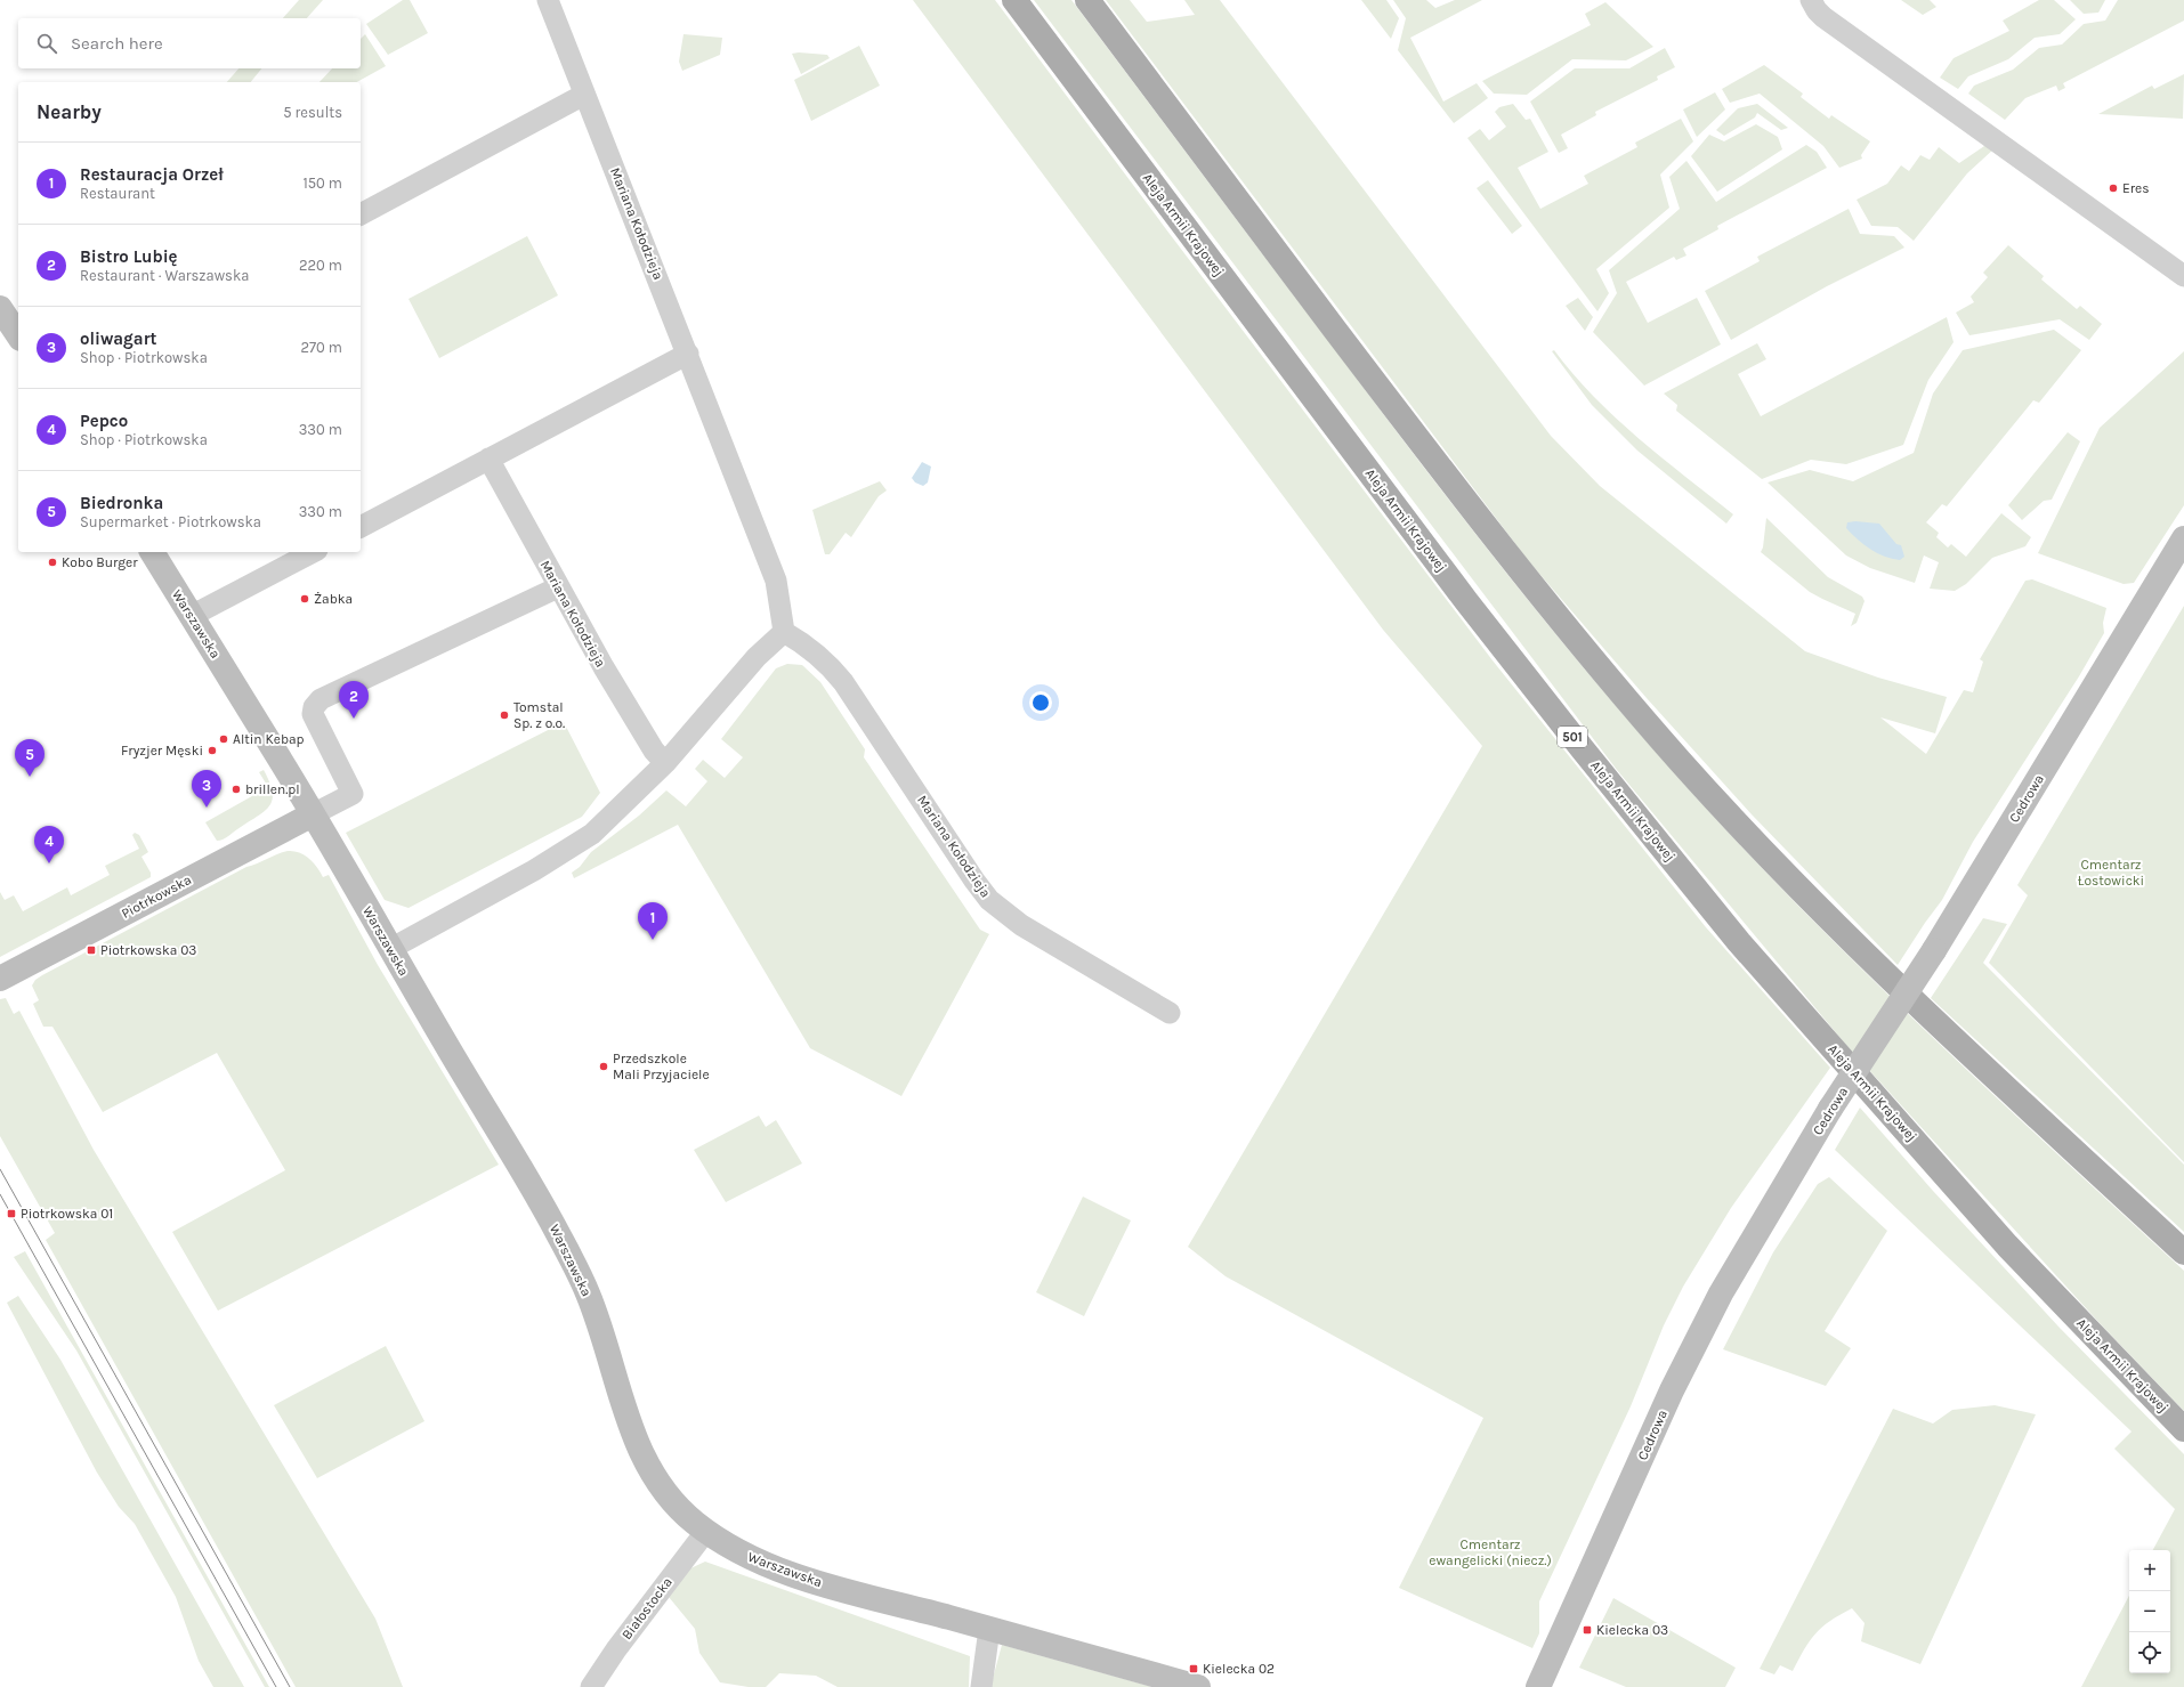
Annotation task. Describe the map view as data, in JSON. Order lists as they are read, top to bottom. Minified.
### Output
{"streets":{"main road":["Aleja Armii Krajowej","501"],"street":["Mariana Kołodzieja","Warszawska","Cedrowa","Piotrkowska","Białostocka"]},"crossings":[["Warszawska","Piotrkowska"],["Warszawska","Białostocka"]],"parks":["Cmentarz Łostowicki","Cmentarz ewangelicki (niecz.)"],"places":{"other":["Eres","Kobo Burger","Żabka","Tomstal Sp. z o.o.","Altin Kebap","Fryzjer Męski","brillen.pl","Przedszkole Mali Przyjaciele"],"transit":["Piotrkowska 03","Piotrkowska 01","Kielecka 03","Kielecka 02"]},"page":{"search":"Search here","heading":["Nearby","5 results"],"list":[{"mark":"1","name":"Restauracja Orzeł","note":"Restaurant","value":"150 m"},{"mark":"2","name":"Bistro Lubię","note":"Restaurant · Warszawska","value":"220 m"},{"mark":"3","name":"oliwagart","note":"Shop · Piotrkowska","value":"270 m"},{"mark":"4","name":"Pepco","note":"Shop · Piotrkowska","value":"330 m"},{"mark":"5","name":"Biedronka","note":"Supermarket · Piotrkowska","value":"330 m"}],"pins":["2","5","3","4","1"],"map_buttons":["+","−"]}}
